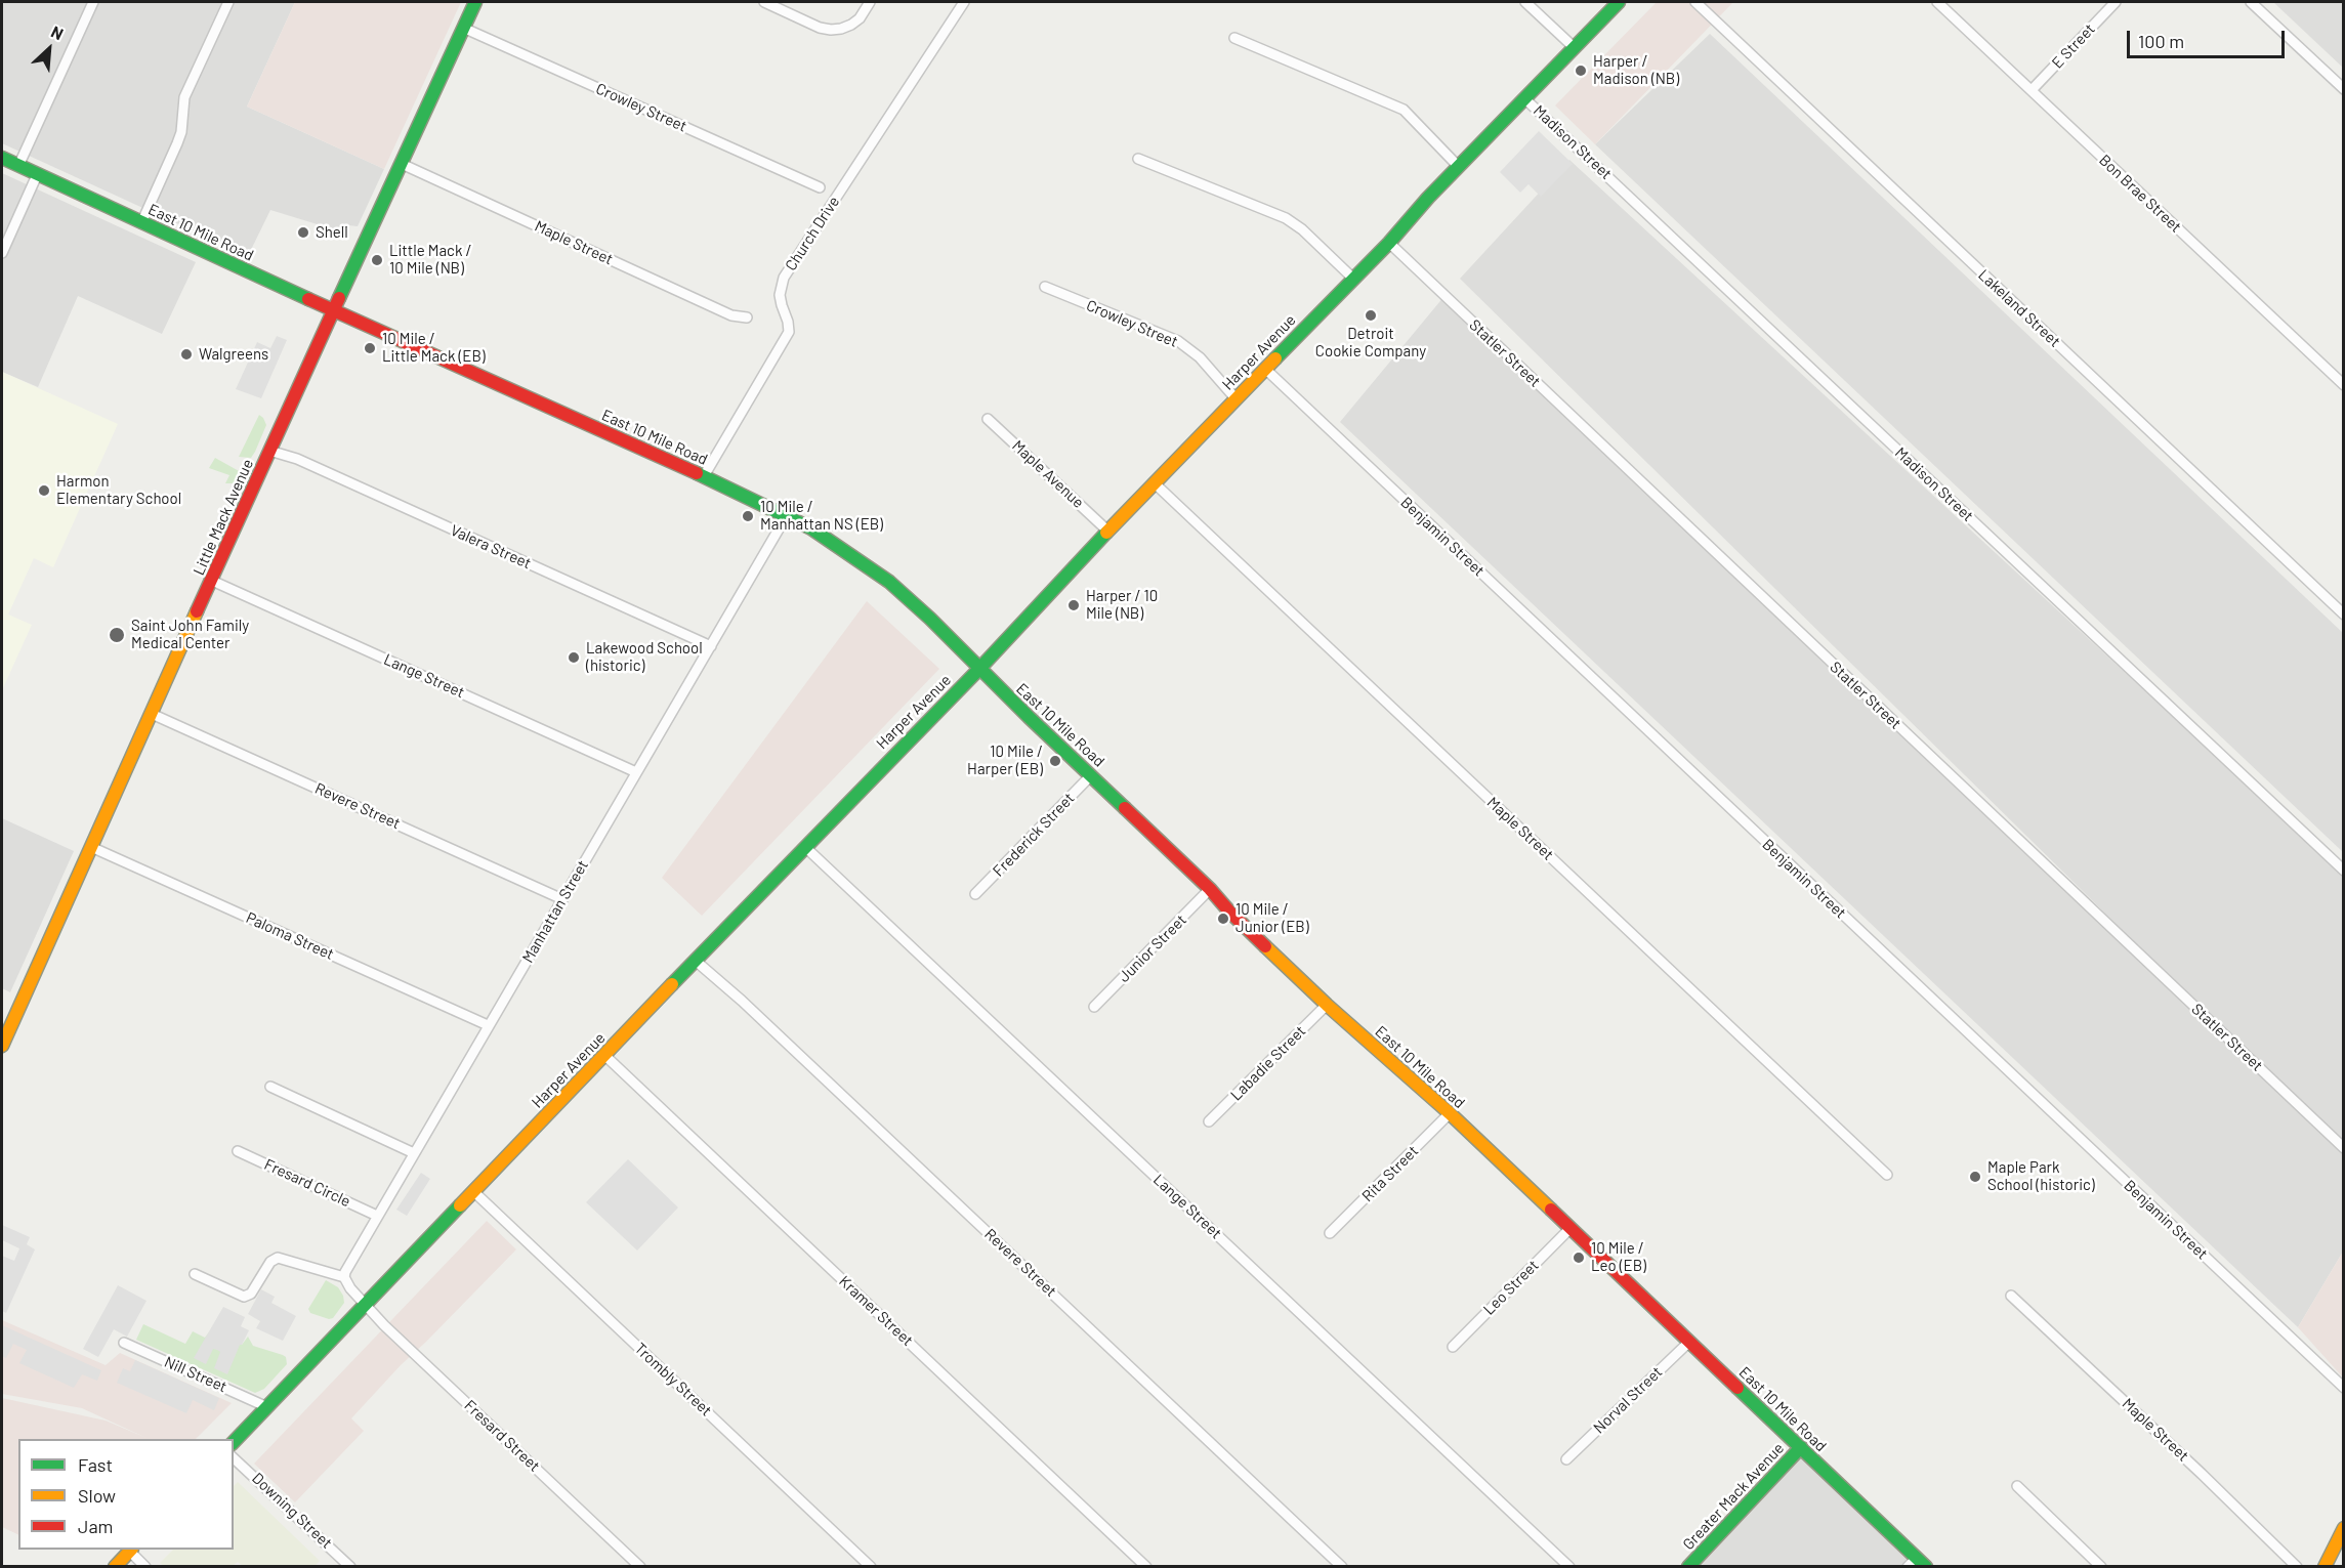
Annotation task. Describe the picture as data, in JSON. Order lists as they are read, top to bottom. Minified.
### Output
{"streets":{"main road":["East 10 Mile Road","Harper Avenue","Little Mack Avenue","Greater Mack Avenue"],"street":["E Street","Crowley Street","Madison Street","Bon Brae Street","Church Drive","Maple Street","Lakeland Street","Statler Street","Maple Avenue","Benjamin Street","Valera Street","Lange Street","Revere Street","Frederick Street","Manhattan Street","Paloma Street","Junior Street","Labadie Street","Rita Street","Fresard Circle","Leo Street","Kramer Street","Nill Street","Trombly Street","Norval Street","Fresard Street","Downing Street"]},"crossings":[["E Street","Bon Brae Street"],["Crowley Street","Harper Avenue"],["Crowley Street","Little Mack Avenue"],["Madison Street","Harper Avenue"],["East 10 Mile Road","Church Drive"],["East 10 Mile Road","Harper Avenue"],["East 10 Mile Road","Little Mack Avenue"],["East 10 Mile Road","Frederick Street"],["East 10 Mile Road","Manhattan Street"],["East 10 Mile Road","Junior Street"],["East 10 Mile Road","Labadie Street"],["East 10 Mile Road","Rita Street"],["East 10 Mile Road","Leo Street"],["East 10 Mile Road","Norval Street"],["East 10 Mile Road","Greater Mack Avenue"],["Maple Street","Harper Avenue"],["Maple Street","Little Mack Avenue"],["Harper Avenue","Statler Street"],["Harper Avenue","Maple Avenue"],["Harper Avenue","Benjamin Street"],["Harper Avenue","Lange Street"],["Harper Avenue","Revere Street"],["Harper Avenue","Kramer Street"],["Harper Avenue","Nill Street"],["Harper Avenue","Trombly Street"],["Harper Avenue","Fresard Street"],["Little Mack Avenue","Valera Street"],["Little Mack Avenue","Lange Street"],["Little Mack Avenue","Revere Street"],["Little Mack Avenue","Paloma Street"],["Valera Street","Manhattan Street"],["Lange Street","Manhattan Street"],["Revere Street","Manhattan Street"],["Manhattan Street","Paloma Street"],["Manhattan Street","Fresard Circle"]],"places":["Harper / Madison (NB)","Shell","Little Mack / 10 Mile (NB)","Detroit Cookie Company","10 Mile / Little Mack (EB)","Walgreens","Harmon Elementary School","10 Mile / Manhattan NS (EB)","Harper / 10 Mile (NB)","Saint John Family Medical Center","Lakewood School (historic)","10 Mile / Harper (EB)","10 Mile / Junior (EB)","Maple Park School (historic)","10 Mile / Leo (EB)"],"legend":["Fast","Slow","Jam"],"scale_bar":"100 m","north":"top right"}
